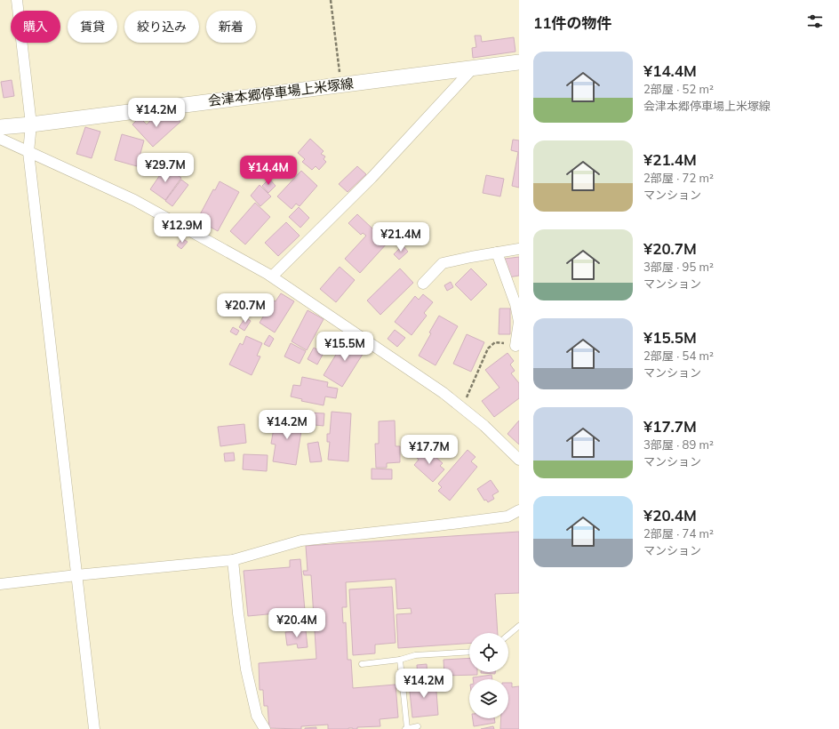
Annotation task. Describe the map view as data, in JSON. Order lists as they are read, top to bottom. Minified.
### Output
{"streets":{"main road":["会津本郷停車場上米塚線"]},"page":{"heading":"11件の物件","chip":["購入","賃貸","絞り込み","新着"],"list":[{"name":"¥14.4M","note":"2部屋 · 52 m² · 会津本郷停車場上米塚線"},{"name":"¥21.4M","note":"2部屋 · 72 m² · マンション"},{"name":"¥20.7M","note":"3部屋 · 95 m² · マンション"},{"name":"¥15.5M","note":"2部屋 · 54 m² · マンション"},{"name":"¥17.7M","note":"3部屋 · 89 m² · マンション"},{"name":"¥20.4M","note":"2部屋 · 74 m² · マンション"}],"price":["¥14.2M","¥29.7M","¥14.4M","¥12.9M","¥21.4M","¥20.7M","¥15.5M","¥14.2M","¥17.7M","¥20.4M","¥14.2M"]}}
